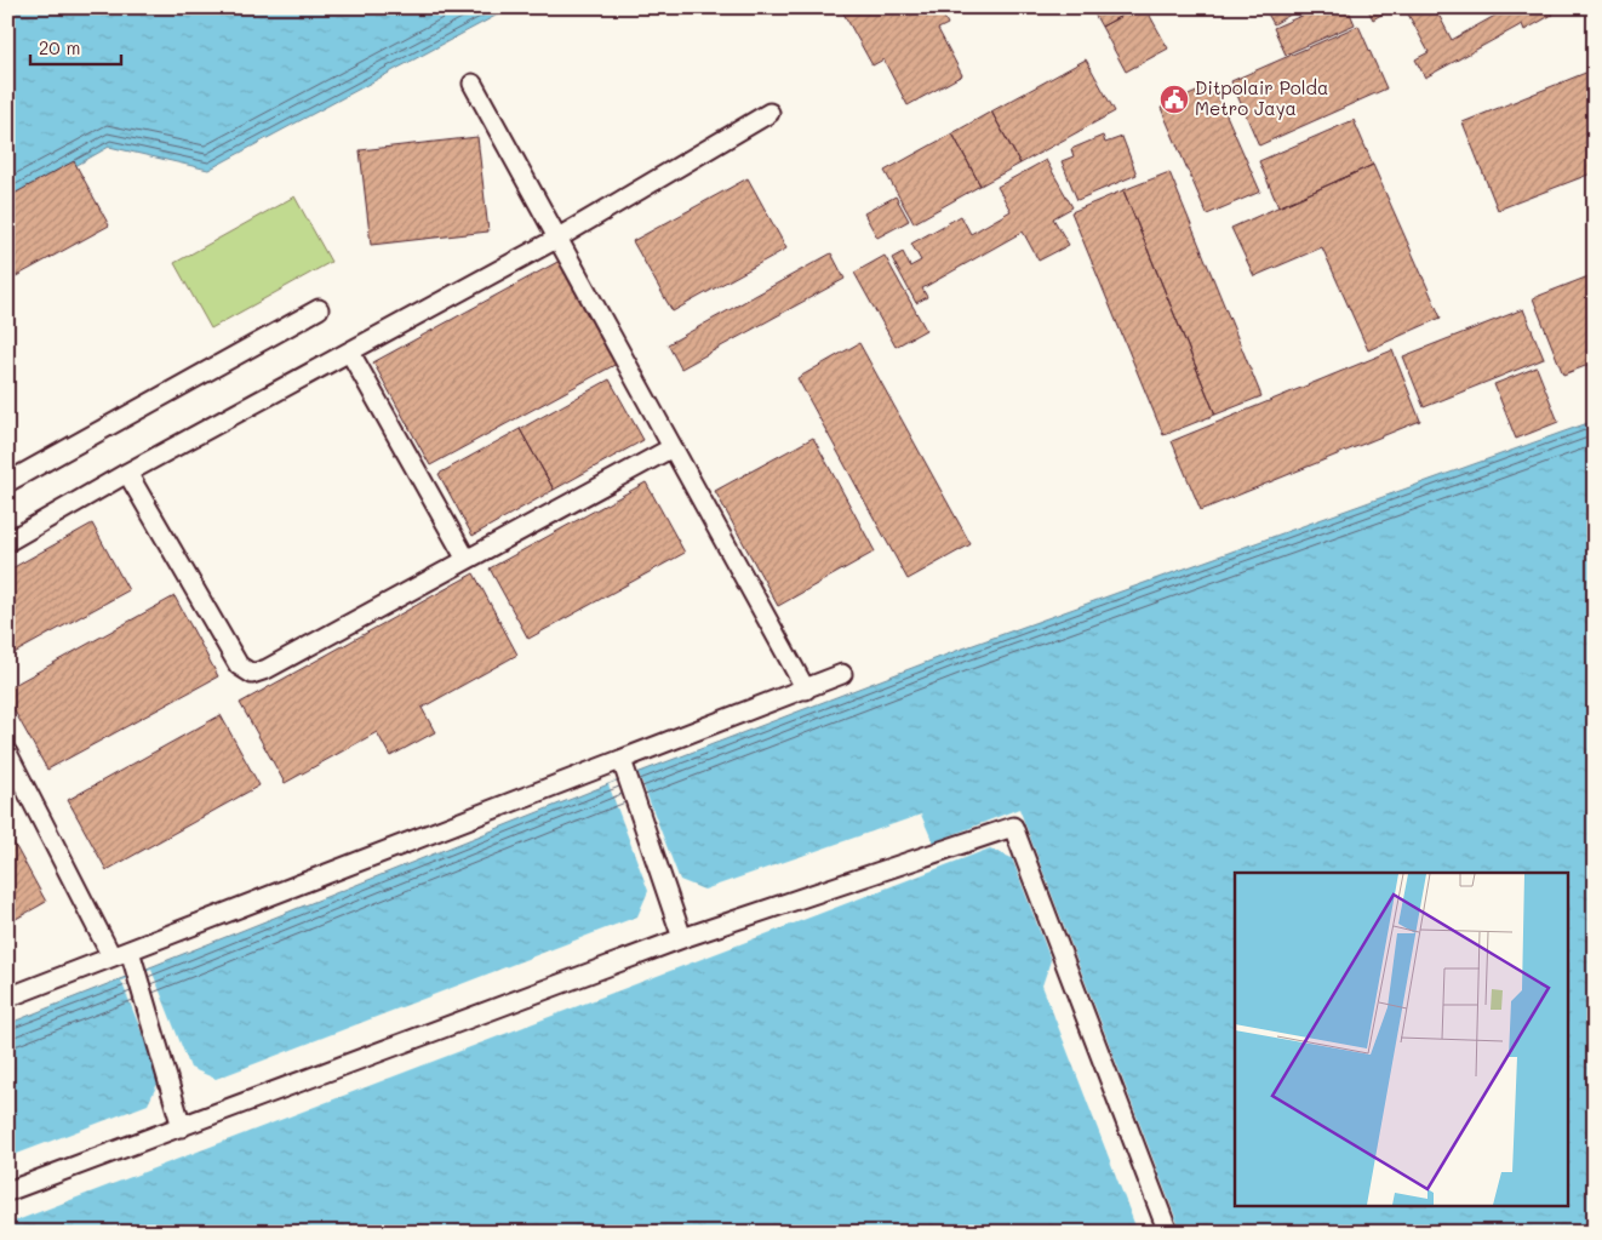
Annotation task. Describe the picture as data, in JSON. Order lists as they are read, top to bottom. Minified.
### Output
{"places":{"public building":["Ditpolair Polda Metro Jaya"]},"scale_bar":"20 m"}
